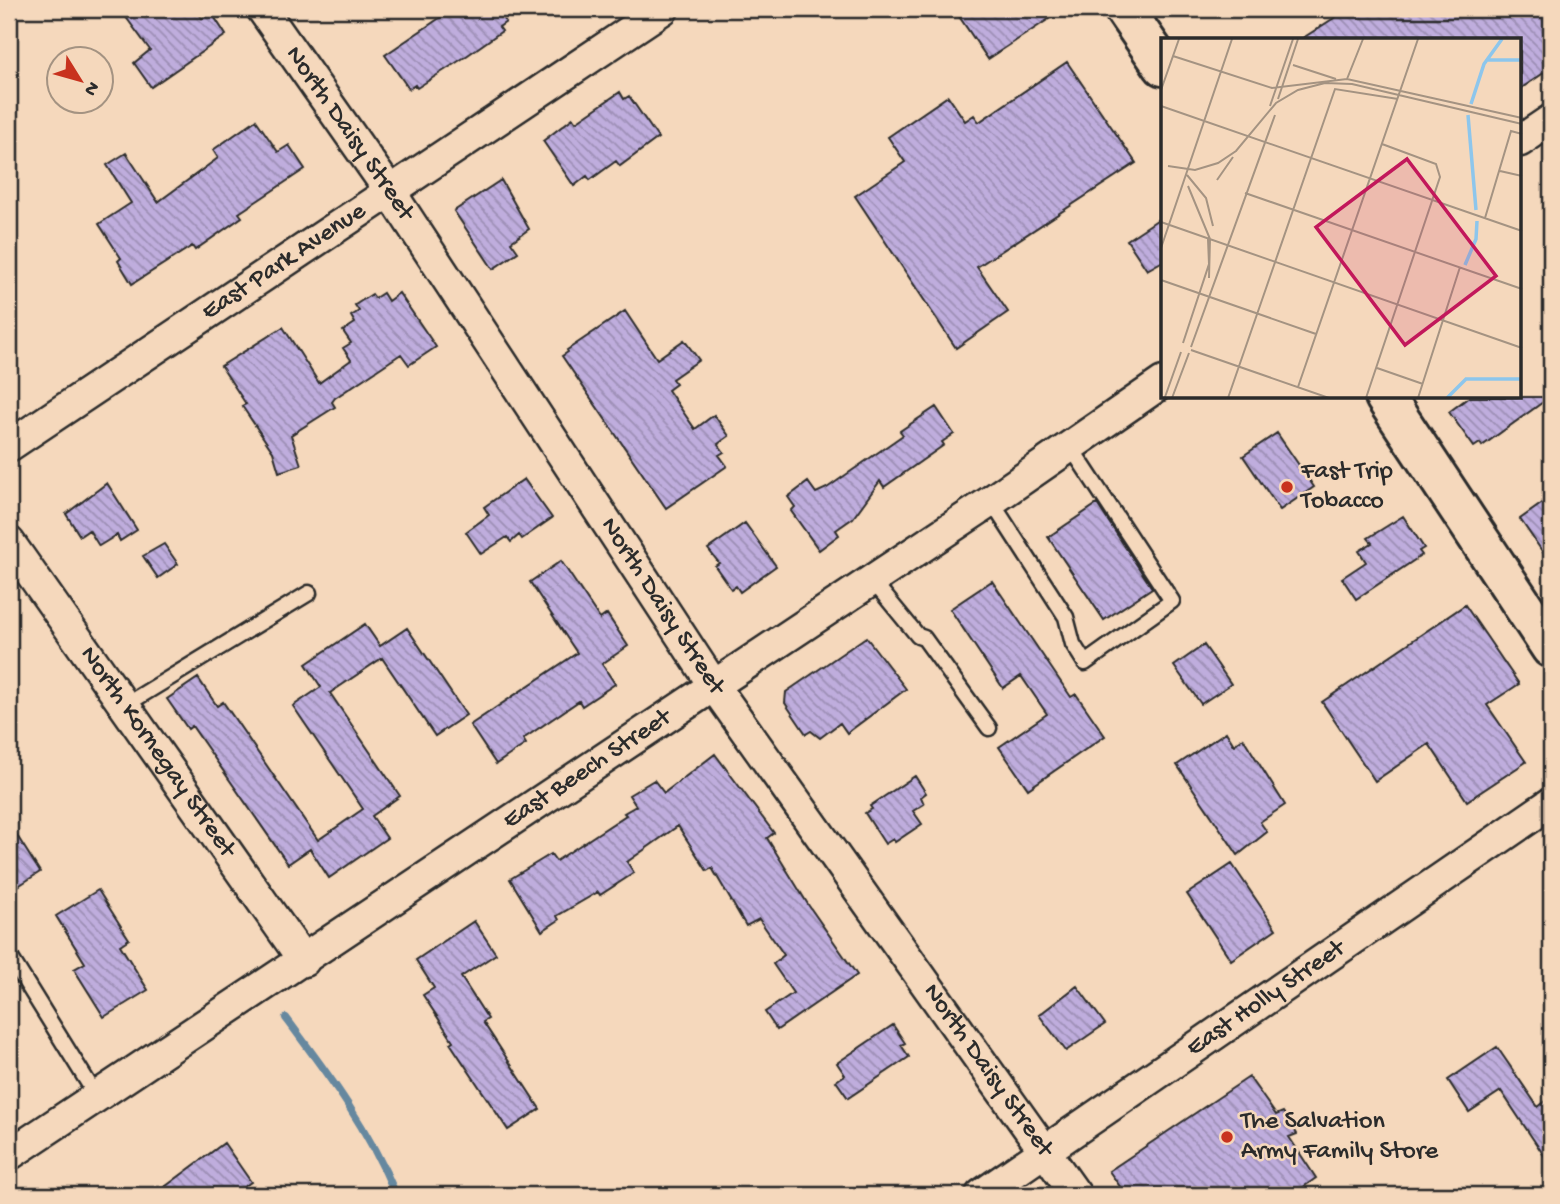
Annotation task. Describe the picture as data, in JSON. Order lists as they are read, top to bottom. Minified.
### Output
{"streets":{"street":["North Daisy Street","East Park Avenue","North Kornegay Street","East Beech Street","East Holly Street"]},"crossings":[["North Daisy Street","East Park Avenue"],["North Daisy Street","East Beech Street"],["North Daisy Street","East Holly Street"],["North Kornegay Street","East Beech Street"]],"places":["Fast Trip Tobacco","The Salvation Army Family Store"],"north":"bottom right"}
